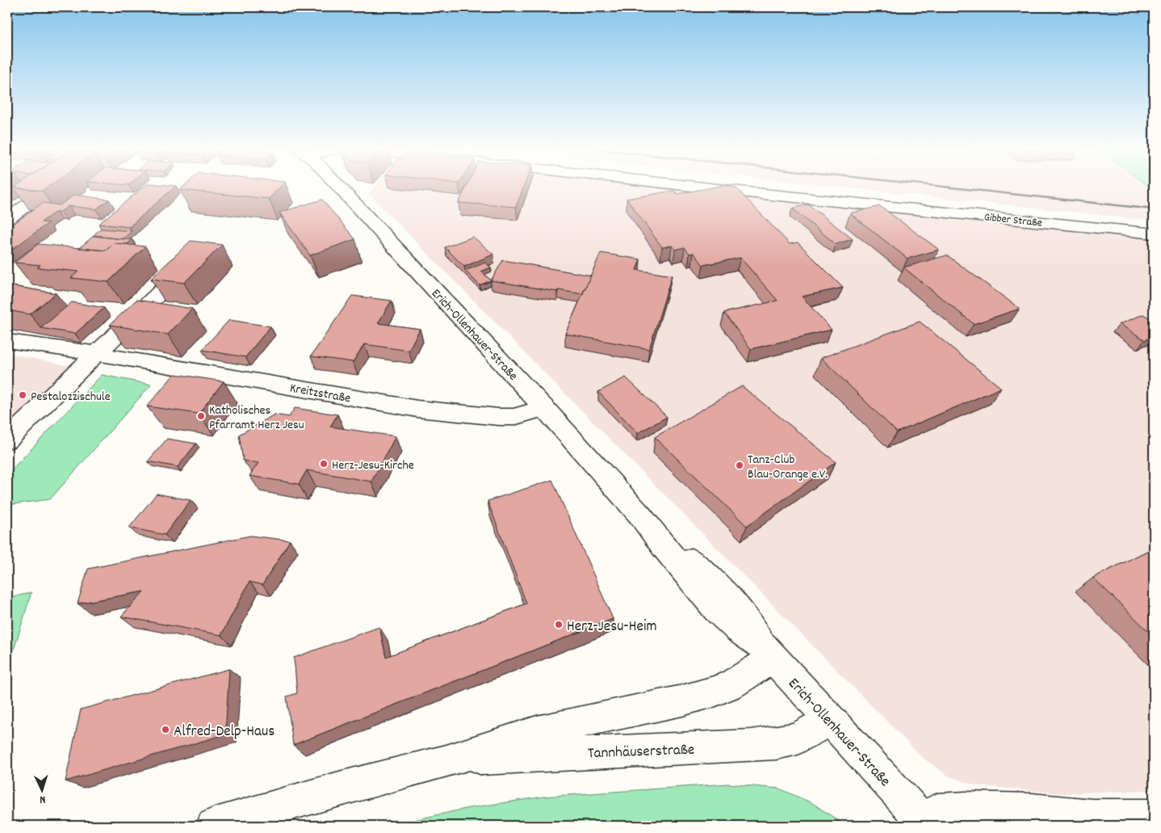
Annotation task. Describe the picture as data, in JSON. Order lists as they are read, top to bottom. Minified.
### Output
{"streets":{"street":["Gibber Straße","Erich-Ollenhauer-Straße","Kreitzstraße","Tannhäuserstraße"]},"crossings":[["Erich-Ollenhauer-Straße","Kreitzstraße"],["Erich-Ollenhauer-Straße","Tannhäuserstraße"]],"places":["Pestalozzischule","Katholisches Pfarramt Herz Jesu","Herz-Jesu-Kirche","Tanz-Club Blau-Orange e.V.","Herz-Jesu-Heim","Alfred-Delp-Haus"],"north":"bottom"}
